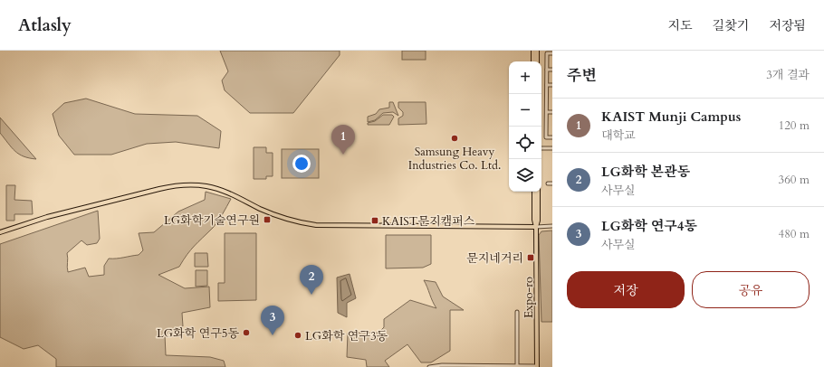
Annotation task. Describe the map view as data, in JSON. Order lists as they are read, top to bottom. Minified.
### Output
{"streets":{"main road":["Expo-ro"]},"places":{"other":["Samsung Heavy Industries Co. Ltd.","LG화학 연구5동","LG화학 연구3동"],"transit":["LG화학기술연구원","KAIST문지캠퍼스","문지네거리"]},"page":{"header":"Atlasly","nav":["지도","길찾기","저장됨"],"heading":["주변","3개 결과"],"map_buttons":["+","−"],"list":[{"mark":"1","name":"KAIST Munji Campus","note":"대학교","value":"120 m"},{"mark":"2","name":"LG화학 본관동","note":"사무실","value":"360 m"},{"mark":"3","name":"LG화학 연구4동","note":"사무실","value":"480 m"}],"pins":["1","2","3"],"buttons":["저장","공유"]}}
